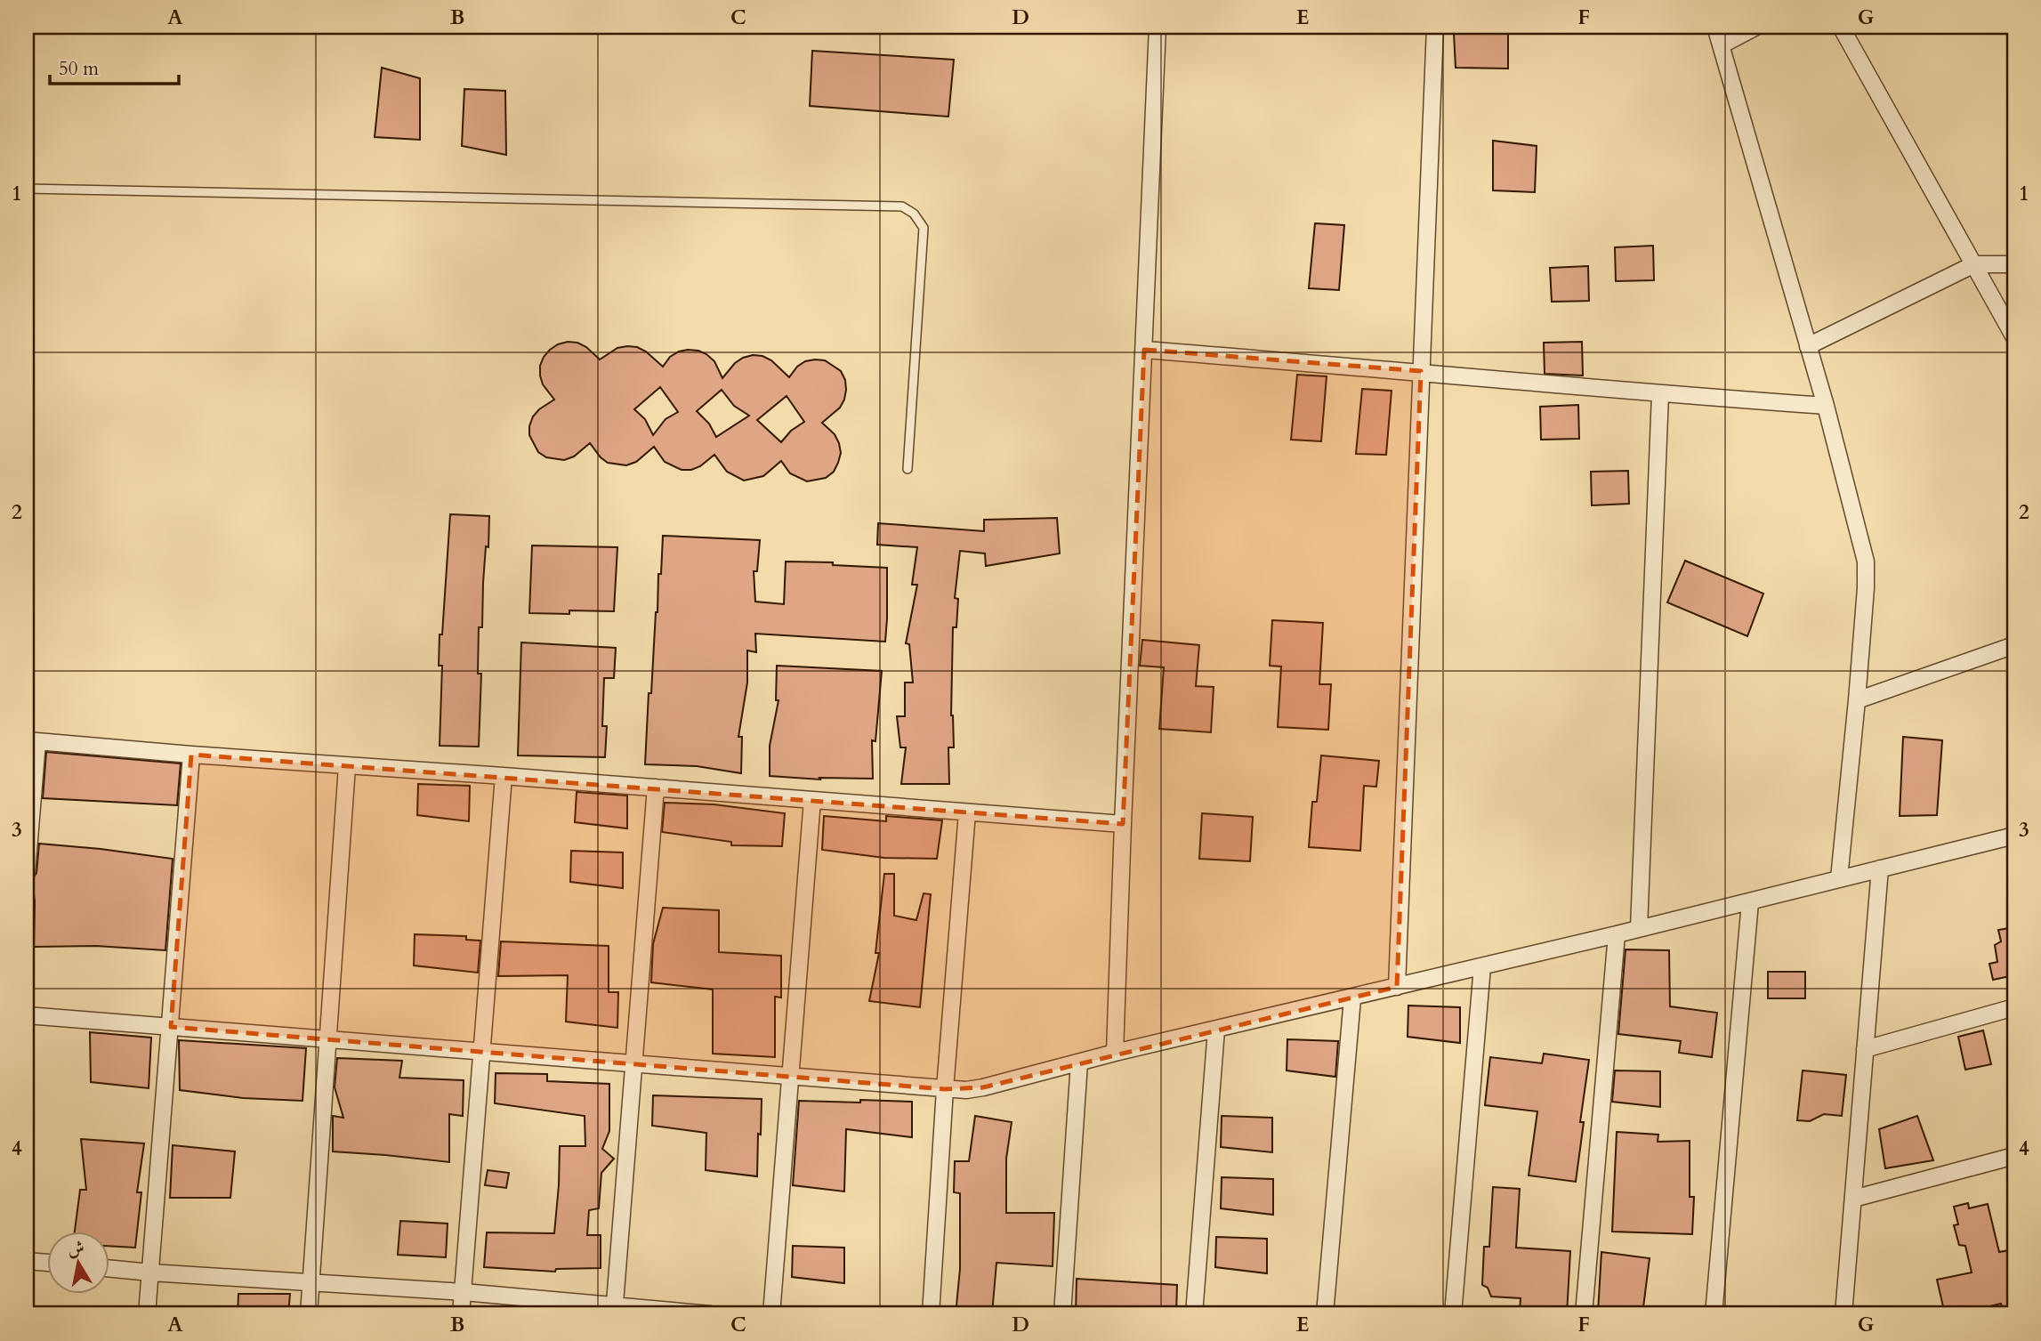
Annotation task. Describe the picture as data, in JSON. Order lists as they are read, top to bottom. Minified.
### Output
{"scale_bar":"50 m","north":"top","grid":{"columns":["A","B","C","D","E","F","G"],"rows":["1","2","3","4"]}}
